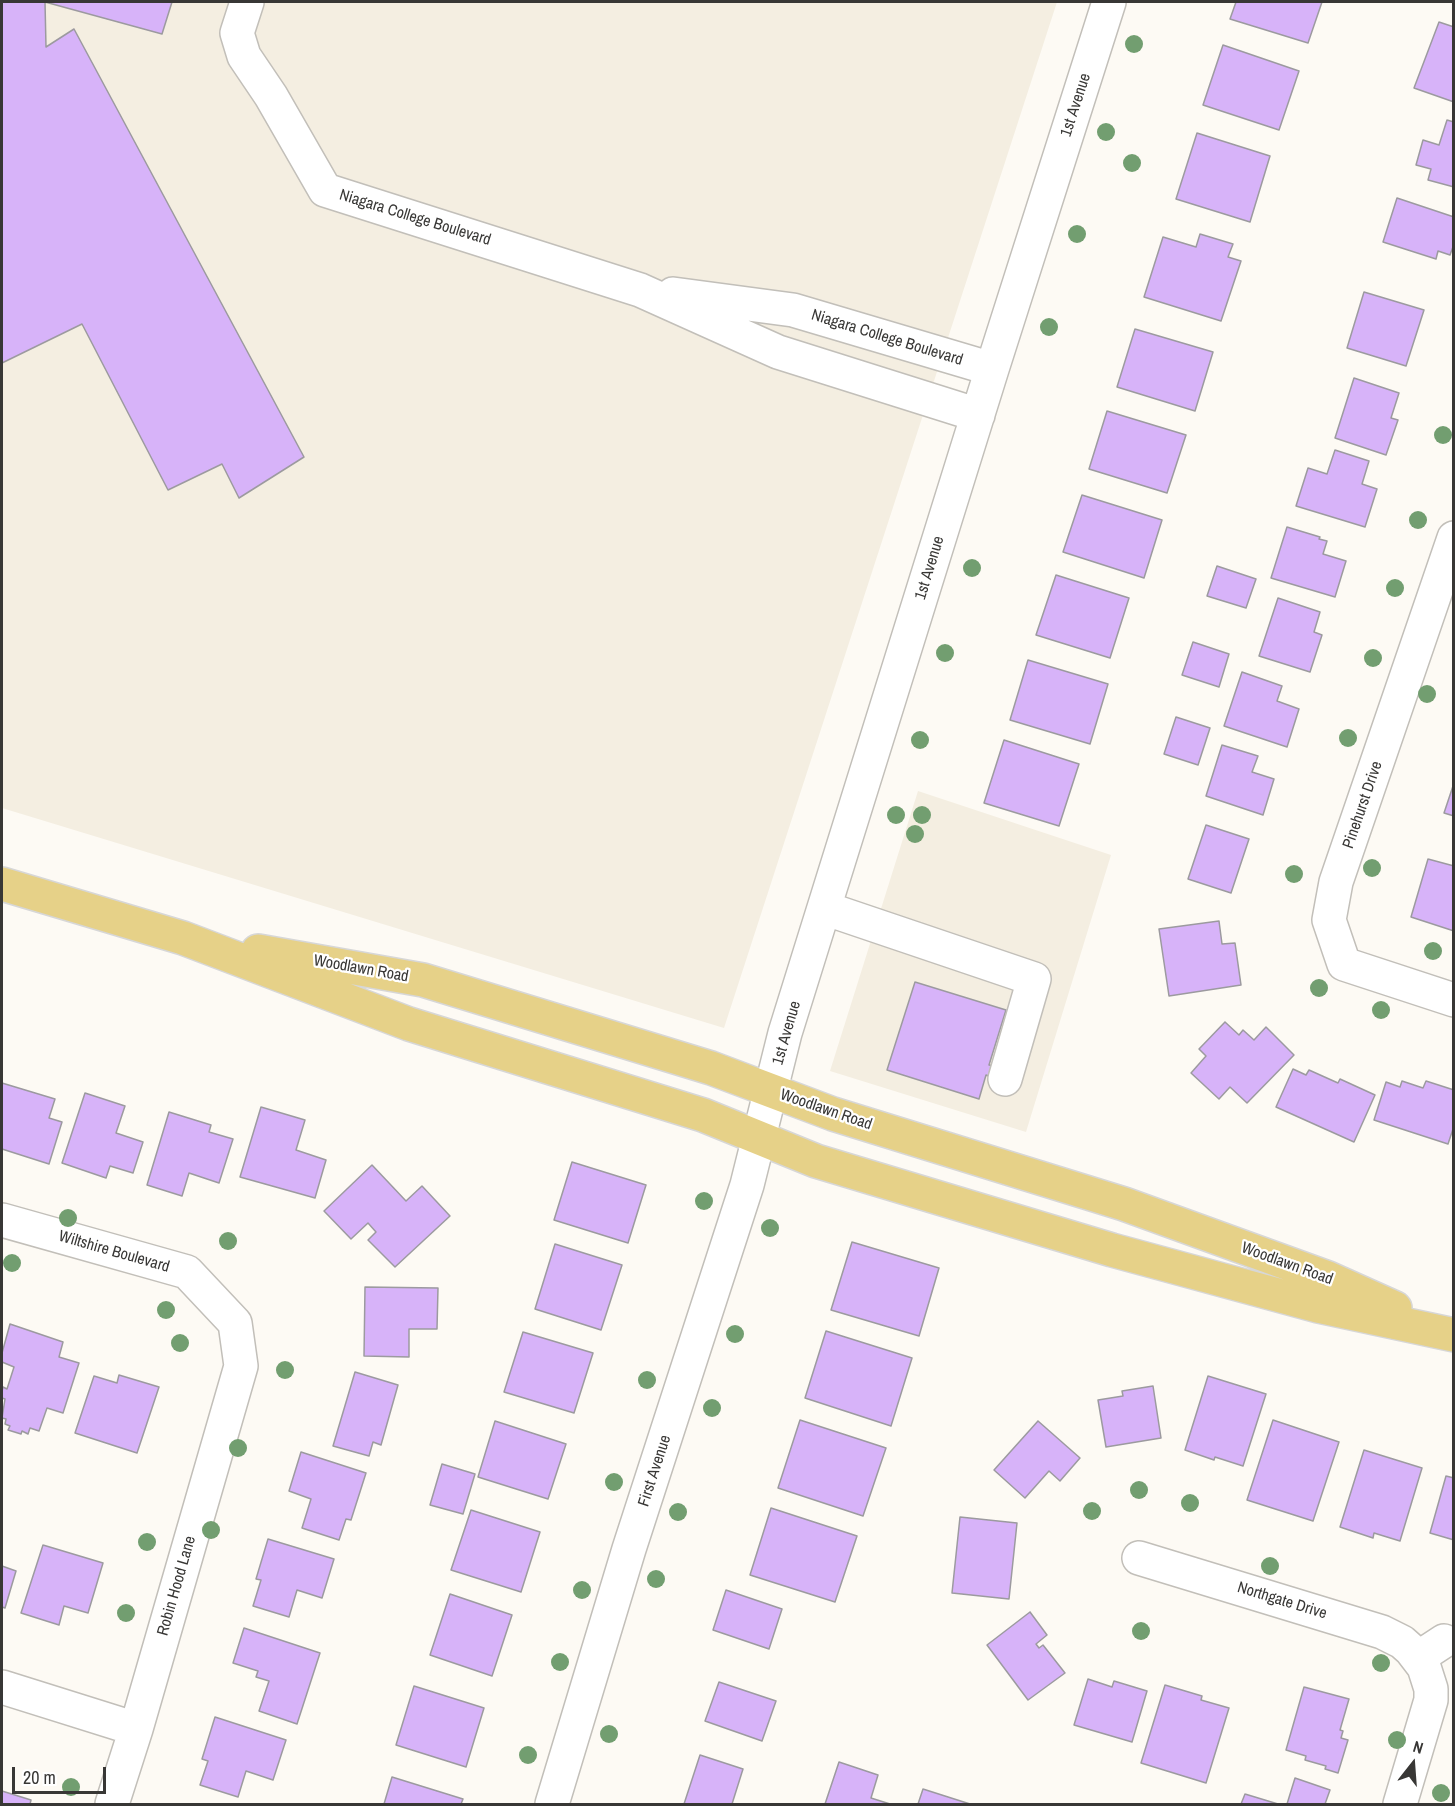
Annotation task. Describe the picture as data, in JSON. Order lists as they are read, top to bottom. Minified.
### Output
{"streets":{"main road":["Woodlawn Road"],"street":["1st Avenue","Niagara College Boulevard","Pinehurst Drive","Wiltshire Boulevard","First Avenue","Robin Hood Lane","Northgate Drive"]},"crossings":[["1st Avenue","Niagara College Boulevard"],["1st Avenue","Woodlawn Road"],["1st Avenue","First Avenue"],["Woodlawn Road","First Avenue"],["Wiltshire Boulevard","Robin Hood Lane"]],"scale_bar":"20 m","north":"top"}
